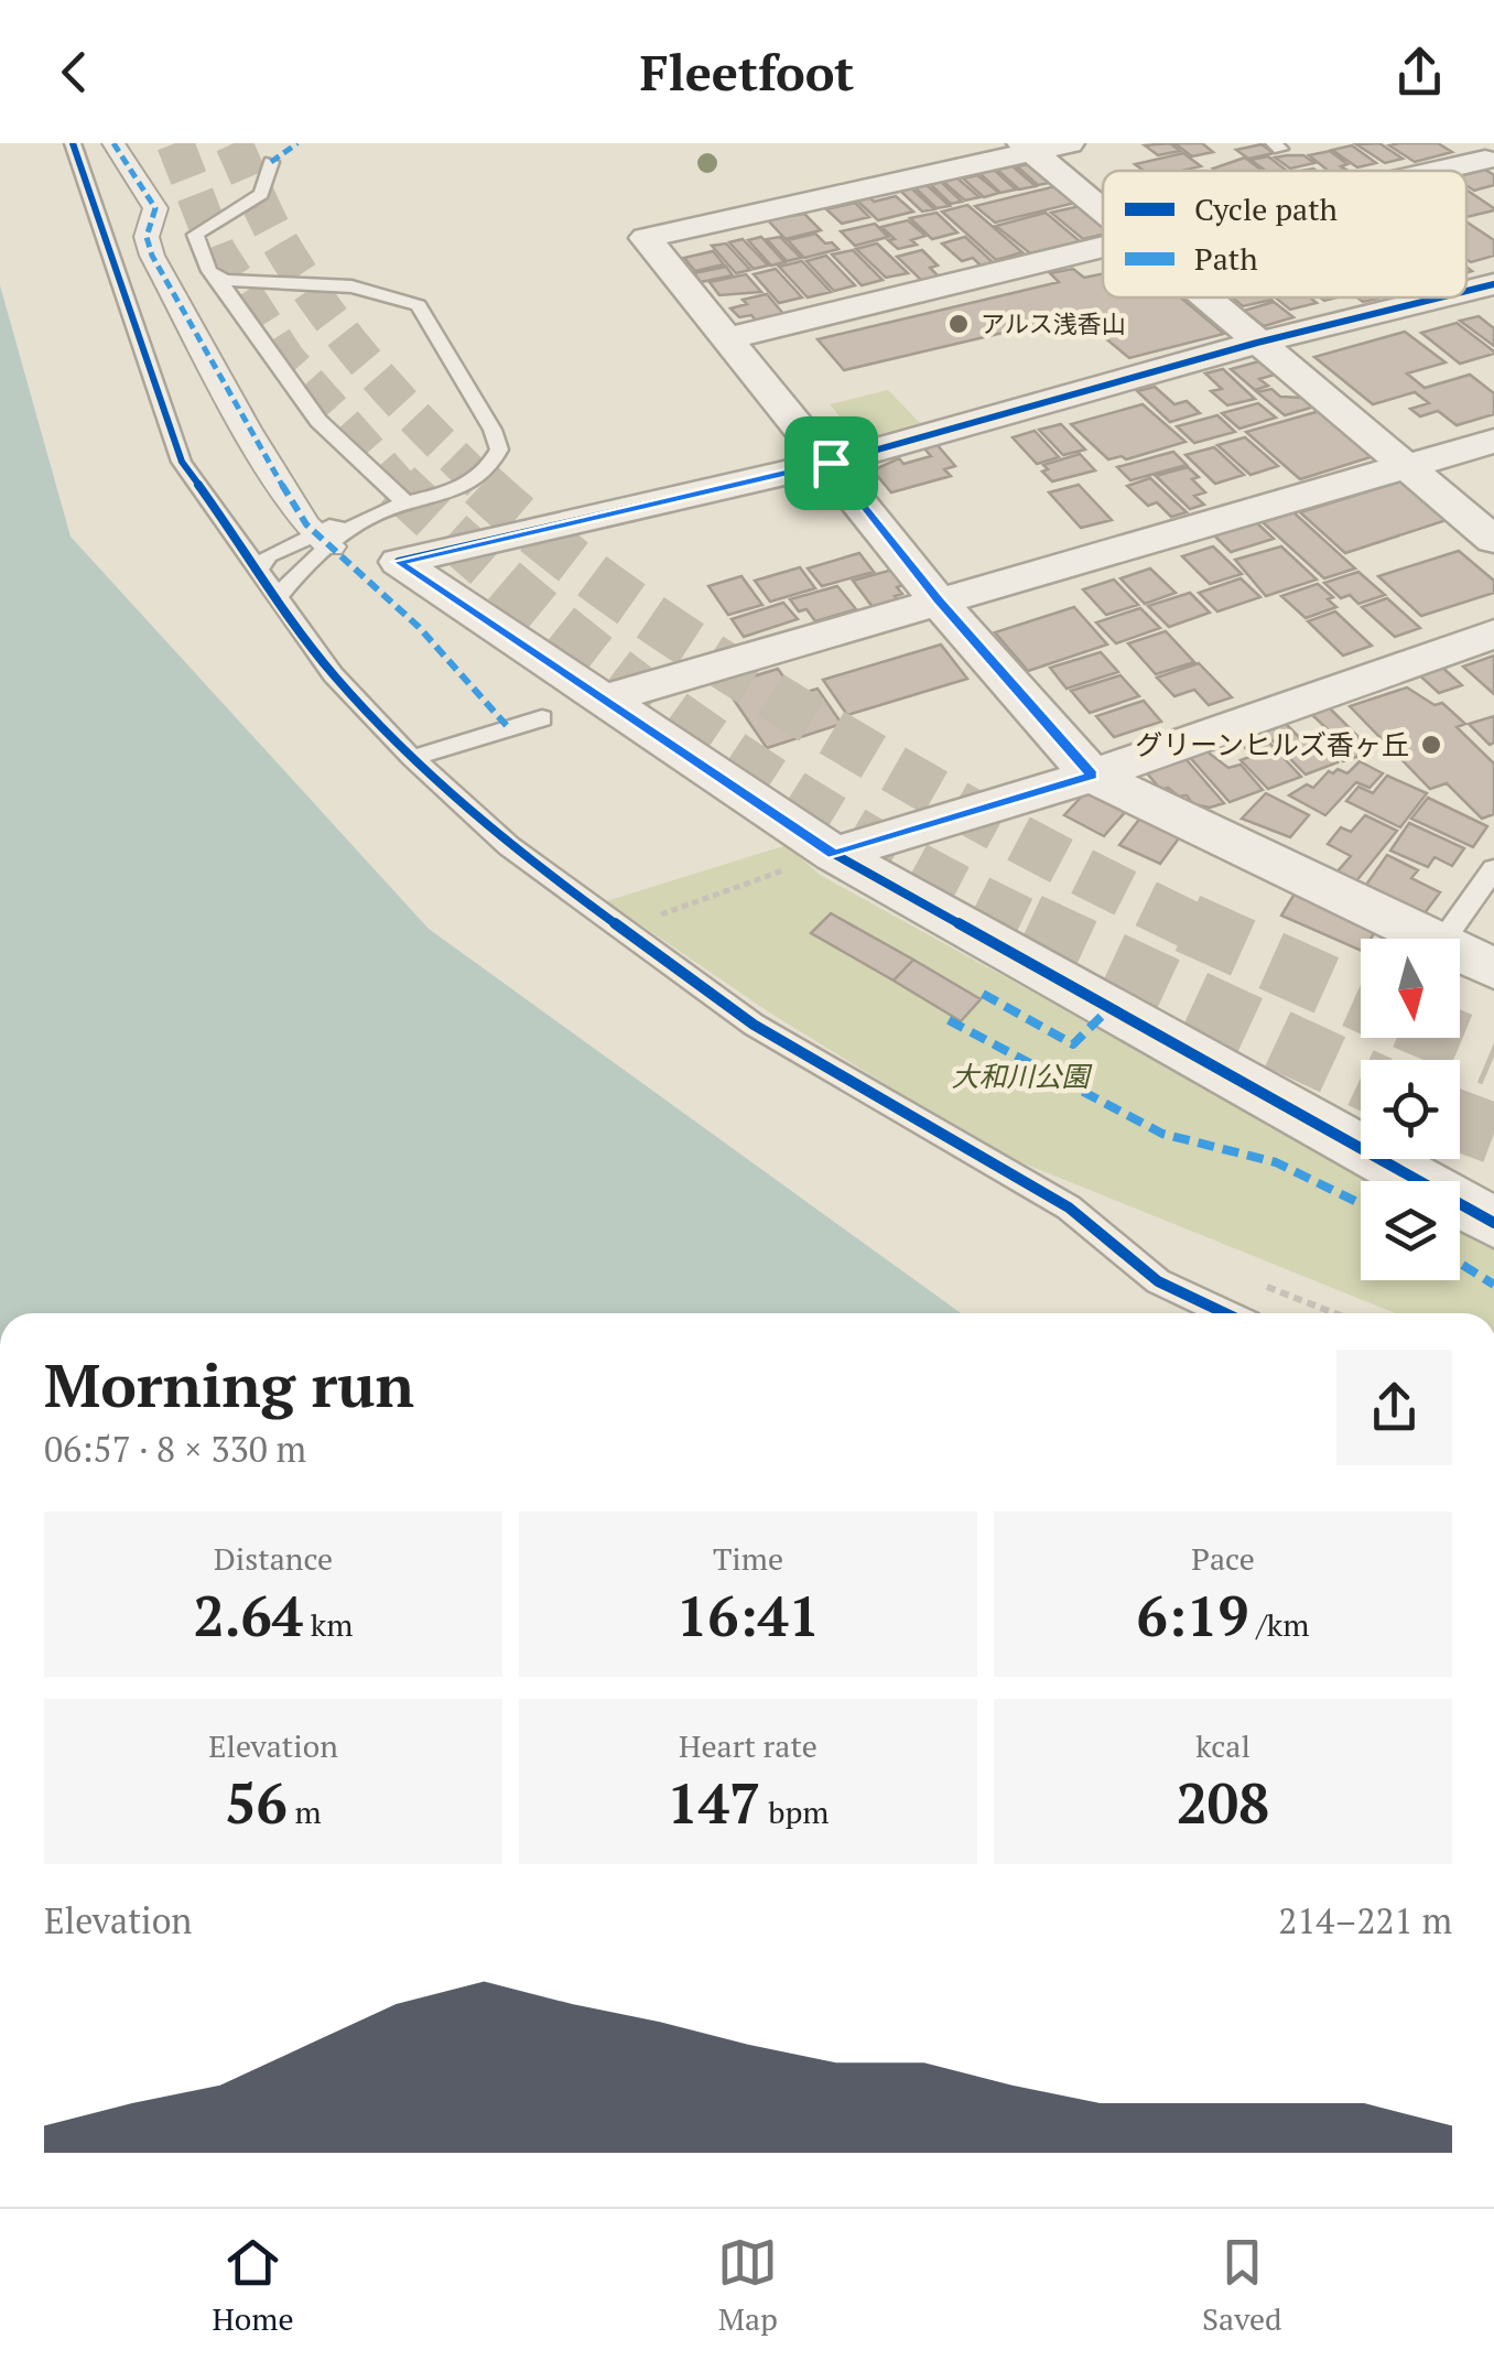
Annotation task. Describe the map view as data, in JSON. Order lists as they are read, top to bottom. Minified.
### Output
{"parks":["大和川公園"],"places":["アルス浅香山","グリーンヒルズ香ヶ丘"],"legend":["Cycle path","Path"],"north":"bottom","page":{"header":"Fleetfoot","heading":["Morning run","06:57 · 8 × 330 m"],"stats":[["Distance","2.64 km"],["Time","16:41"],["Pace","6:19 /km"],["Elevation","56 m"],["Heart rate","147 bpm"],["kcal","208"]],"chart":["Elevation","214–221 m"],"tabs":["Home","Map","Saved"]}}
